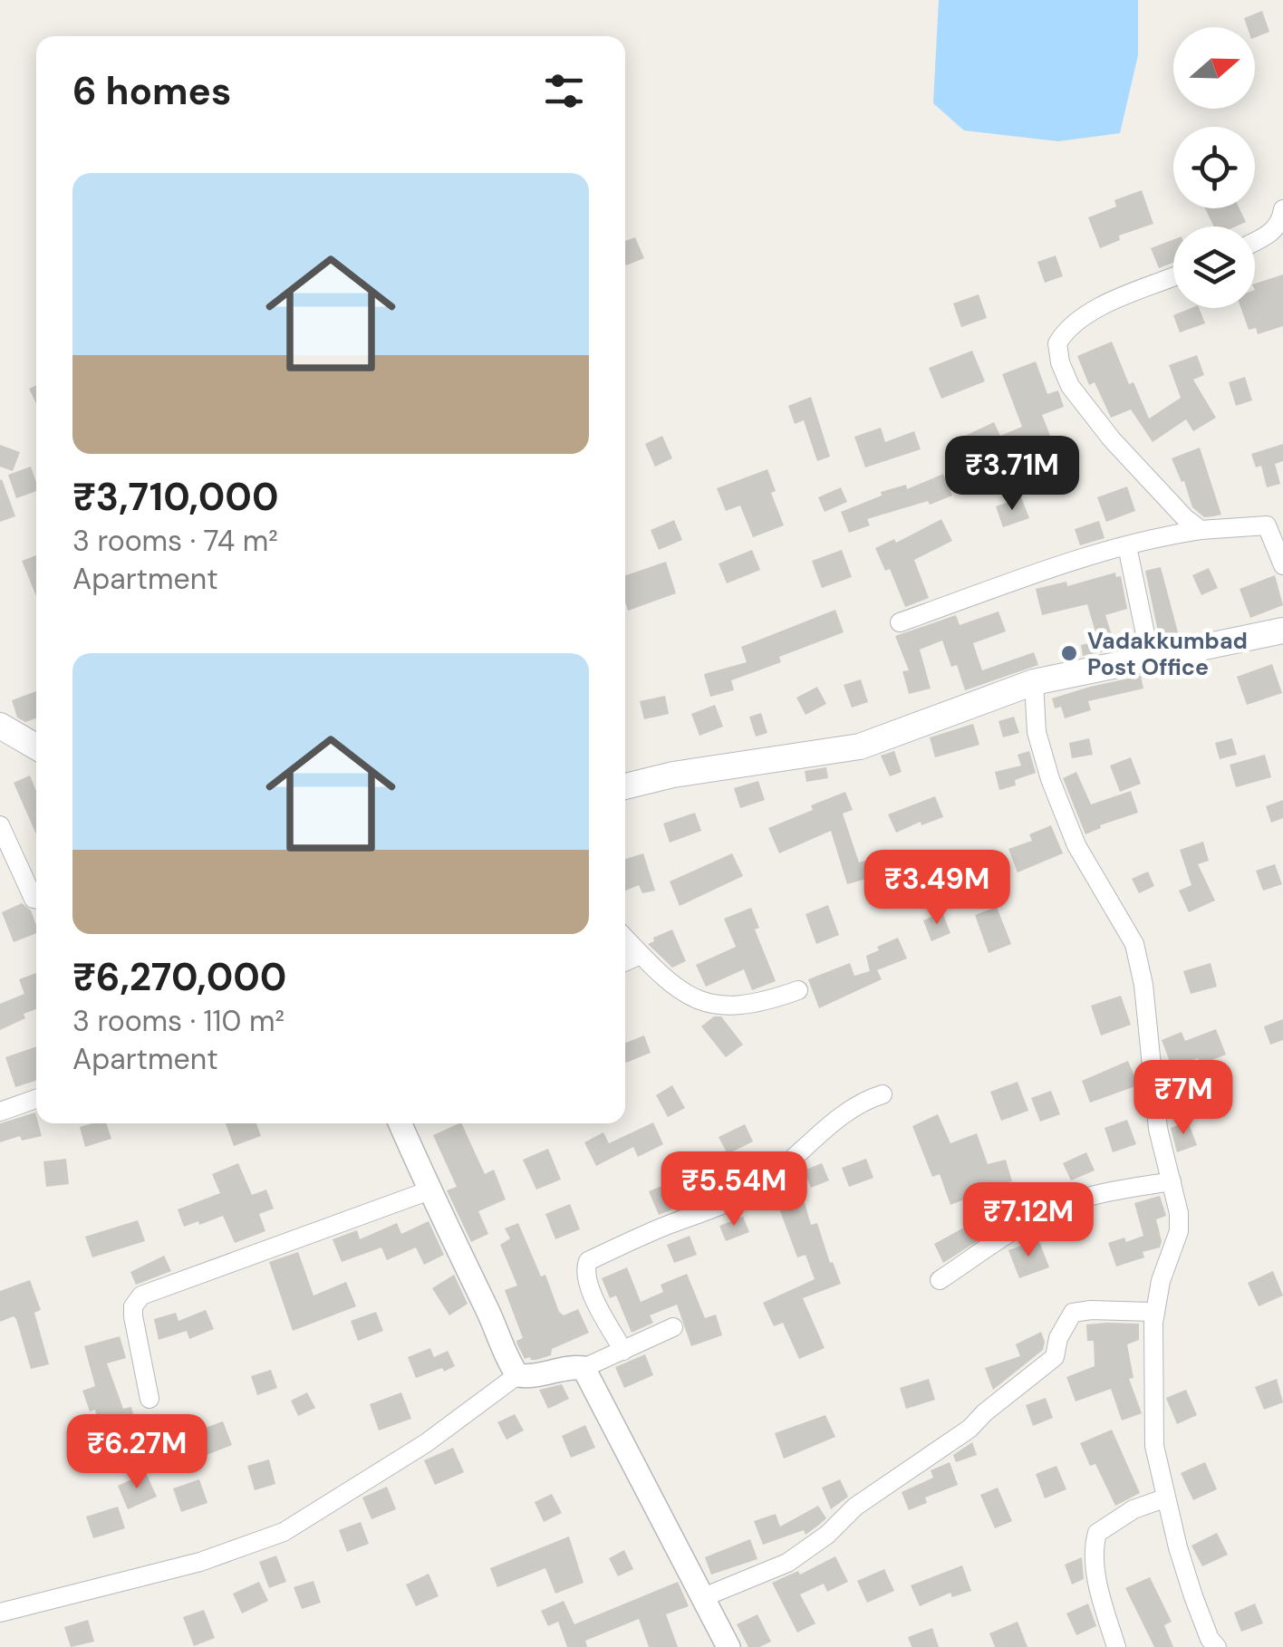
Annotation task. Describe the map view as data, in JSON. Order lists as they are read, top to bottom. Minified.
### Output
{"places":["Vadakkumbad Post Office"],"north":"right","page":{"heading":"6 homes","list":[{"name":"₹3,710,000","note":"3 rooms · 74 m² · Apartment"},{"name":"₹6,270,000","note":"3 rooms · 110 m² · Apartment"}],"price":["₹3.71M","₹3.49M","₹7M","₹5.54M","₹7.12M","₹6.27M"]}}
